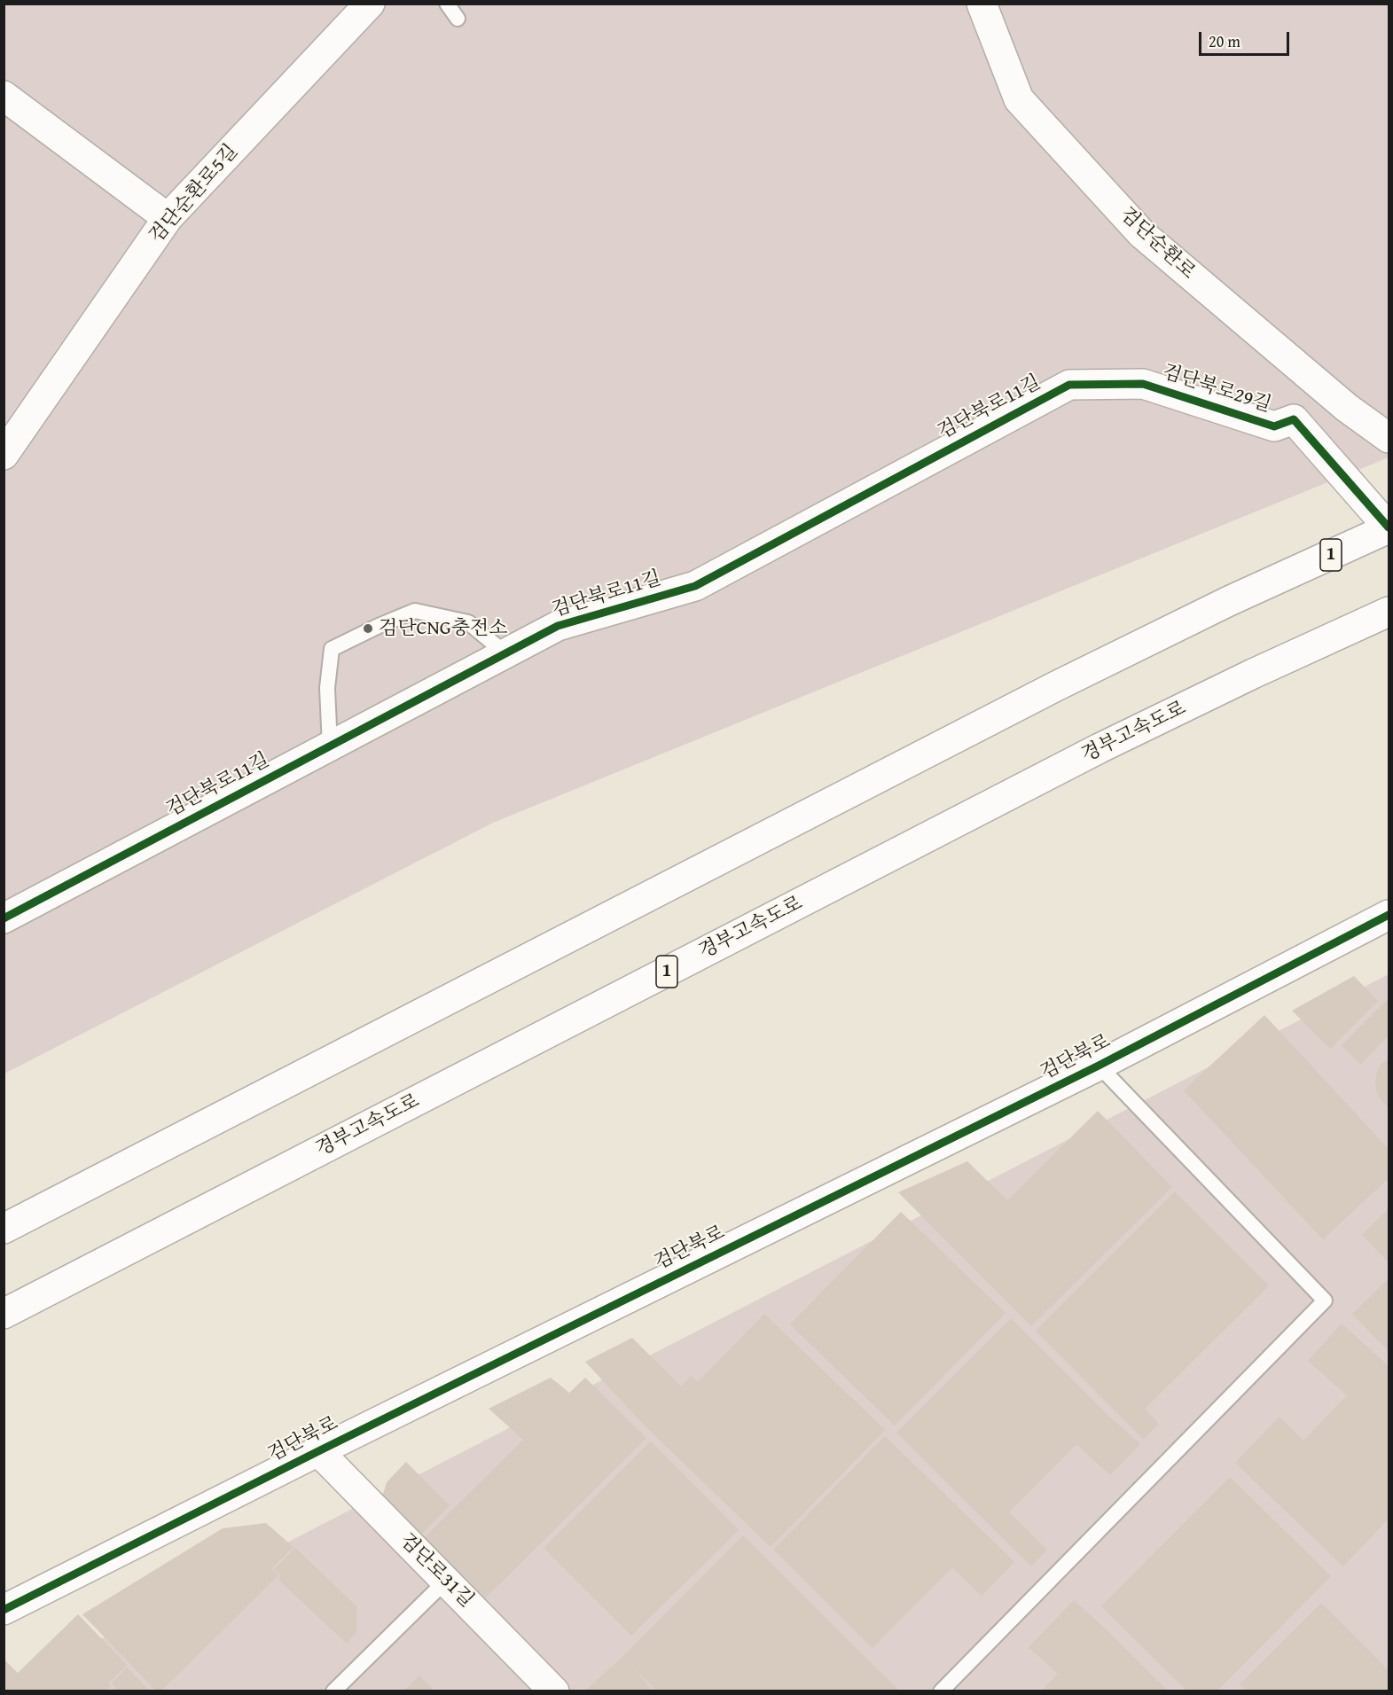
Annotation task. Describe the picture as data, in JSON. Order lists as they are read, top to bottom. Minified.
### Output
{"streets":{"main road":["검단순환로5길","검단순환로","검단북로29길","검단북로11길","1","경부고속도로","검단북로","검단로31길"]},"crossings":[["검단북로29길","검단북로11길"],["검단북로29길","1"],["검단북로","검단로31길"]],"places":["검단CNG충전소"],"scale_bar":"20 m"}
